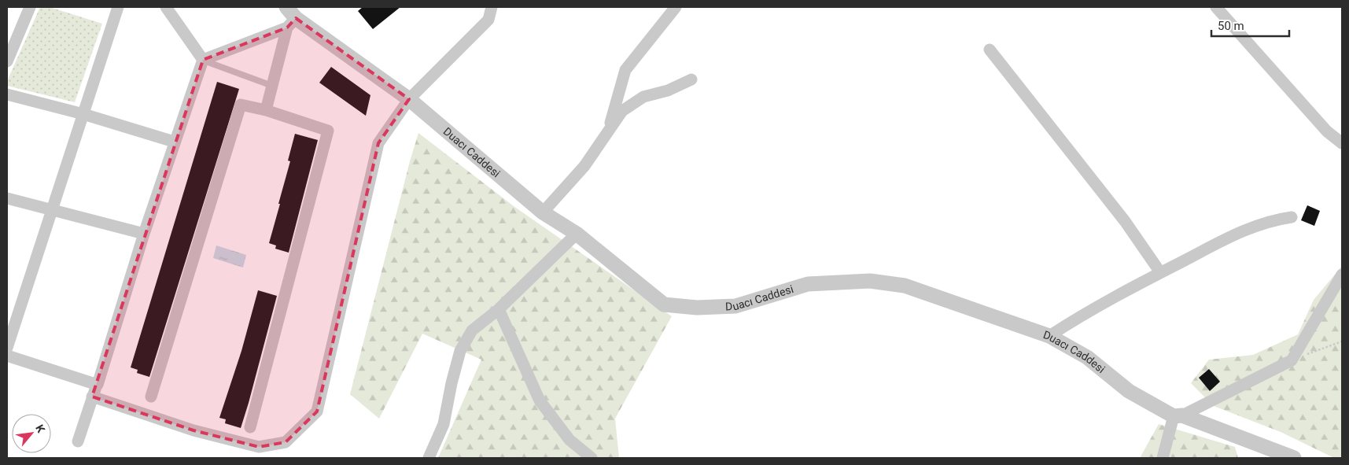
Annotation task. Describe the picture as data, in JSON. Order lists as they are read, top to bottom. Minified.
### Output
{"streets":{"street":["Duacı Caddesi"]},"scale_bar":"50 m","north":"top right"}
